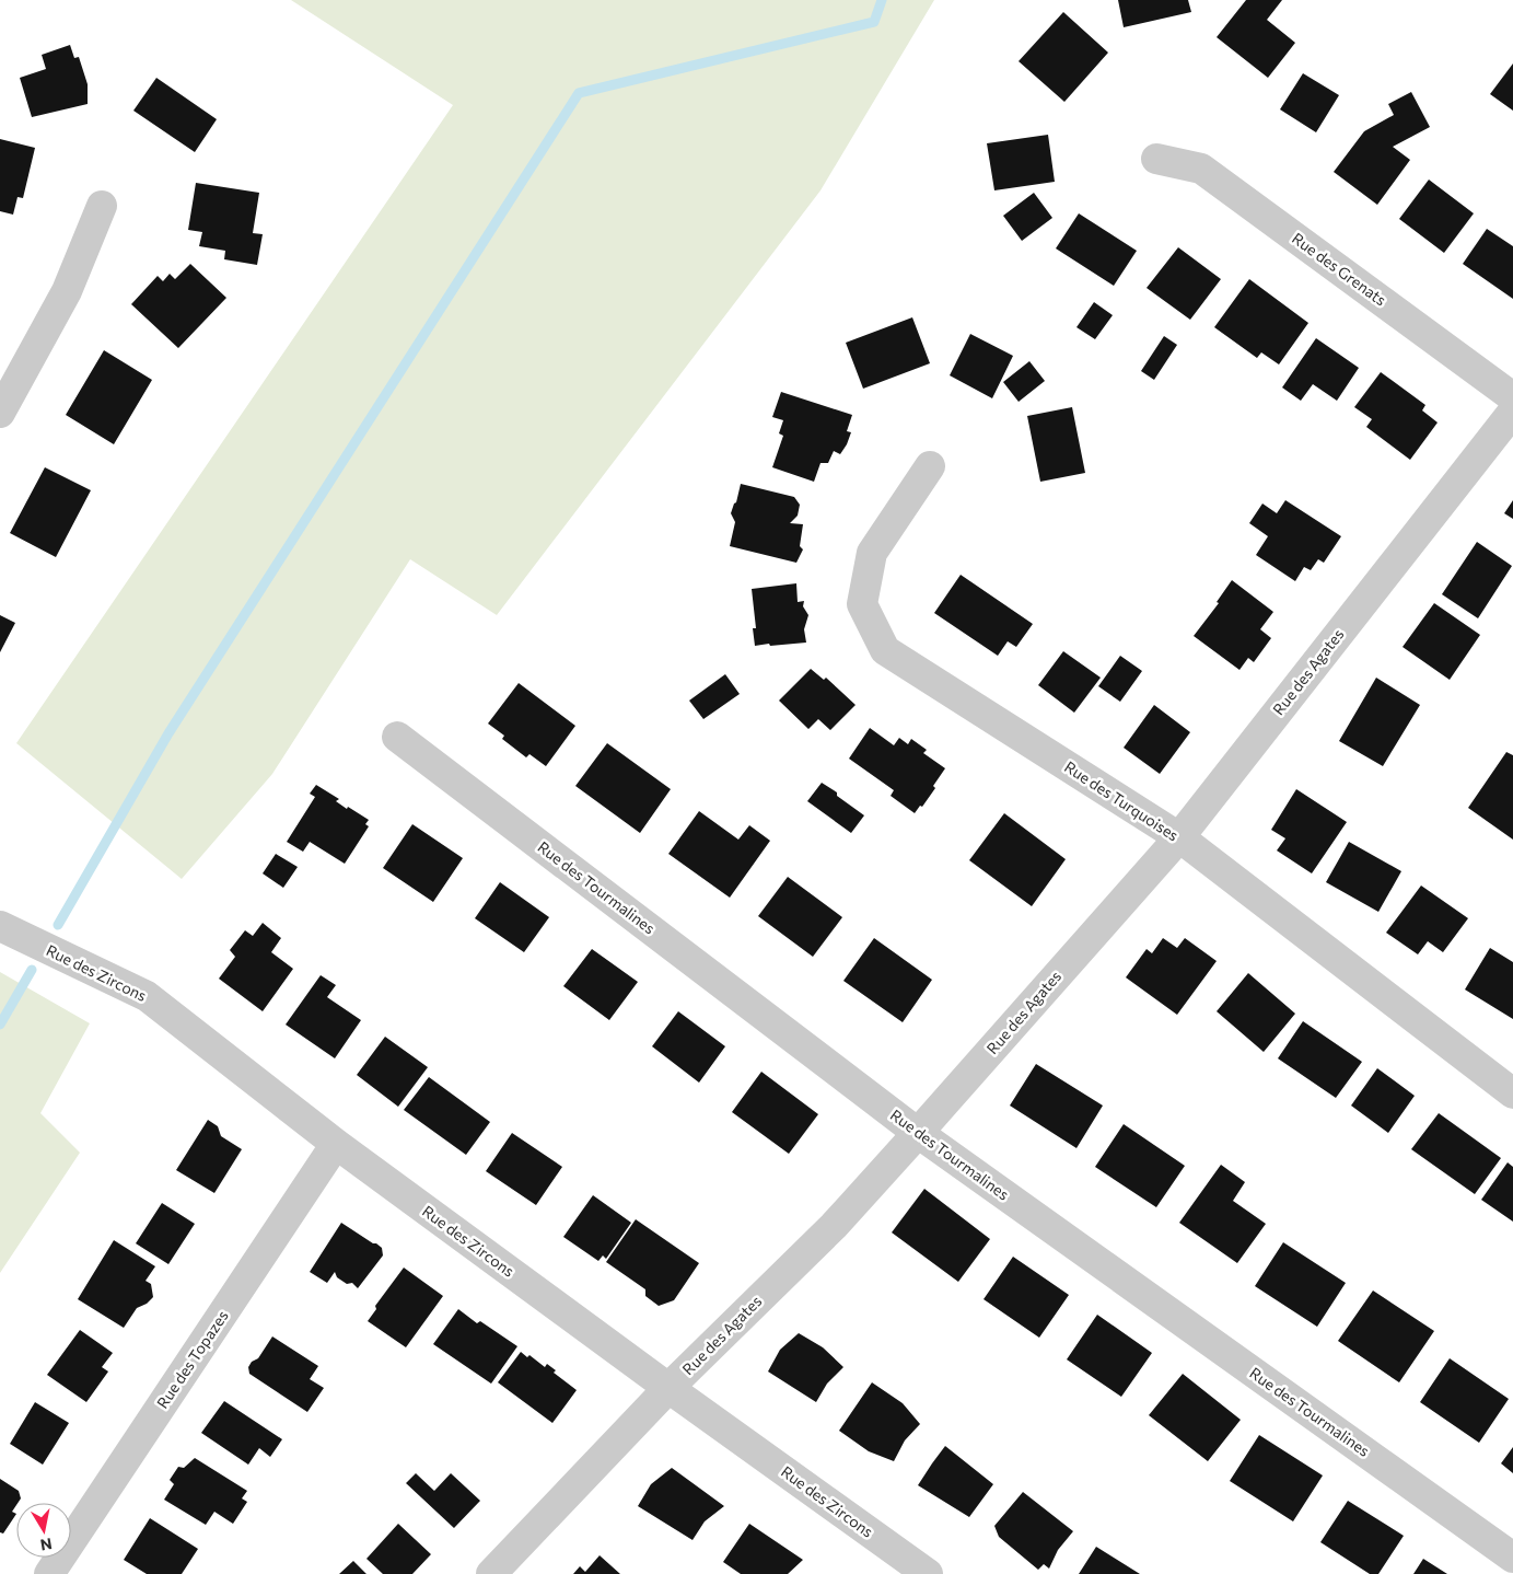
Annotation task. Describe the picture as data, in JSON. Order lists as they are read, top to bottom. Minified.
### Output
{"streets":{"street":["Rue des Grenats","Rue des Agates","Rue des Turquoises","Rue des Tourmalines","Rue des Zircons","Rue des Topazes"]},"crossings":[["Rue des Agates","Rue des Turquoises"],["Rue des Agates","Rue des Tourmalines"],["Rue des Agates","Rue des Zircons"],["Rue des Zircons","Rue des Topazes"]],"north":"bottom"}
